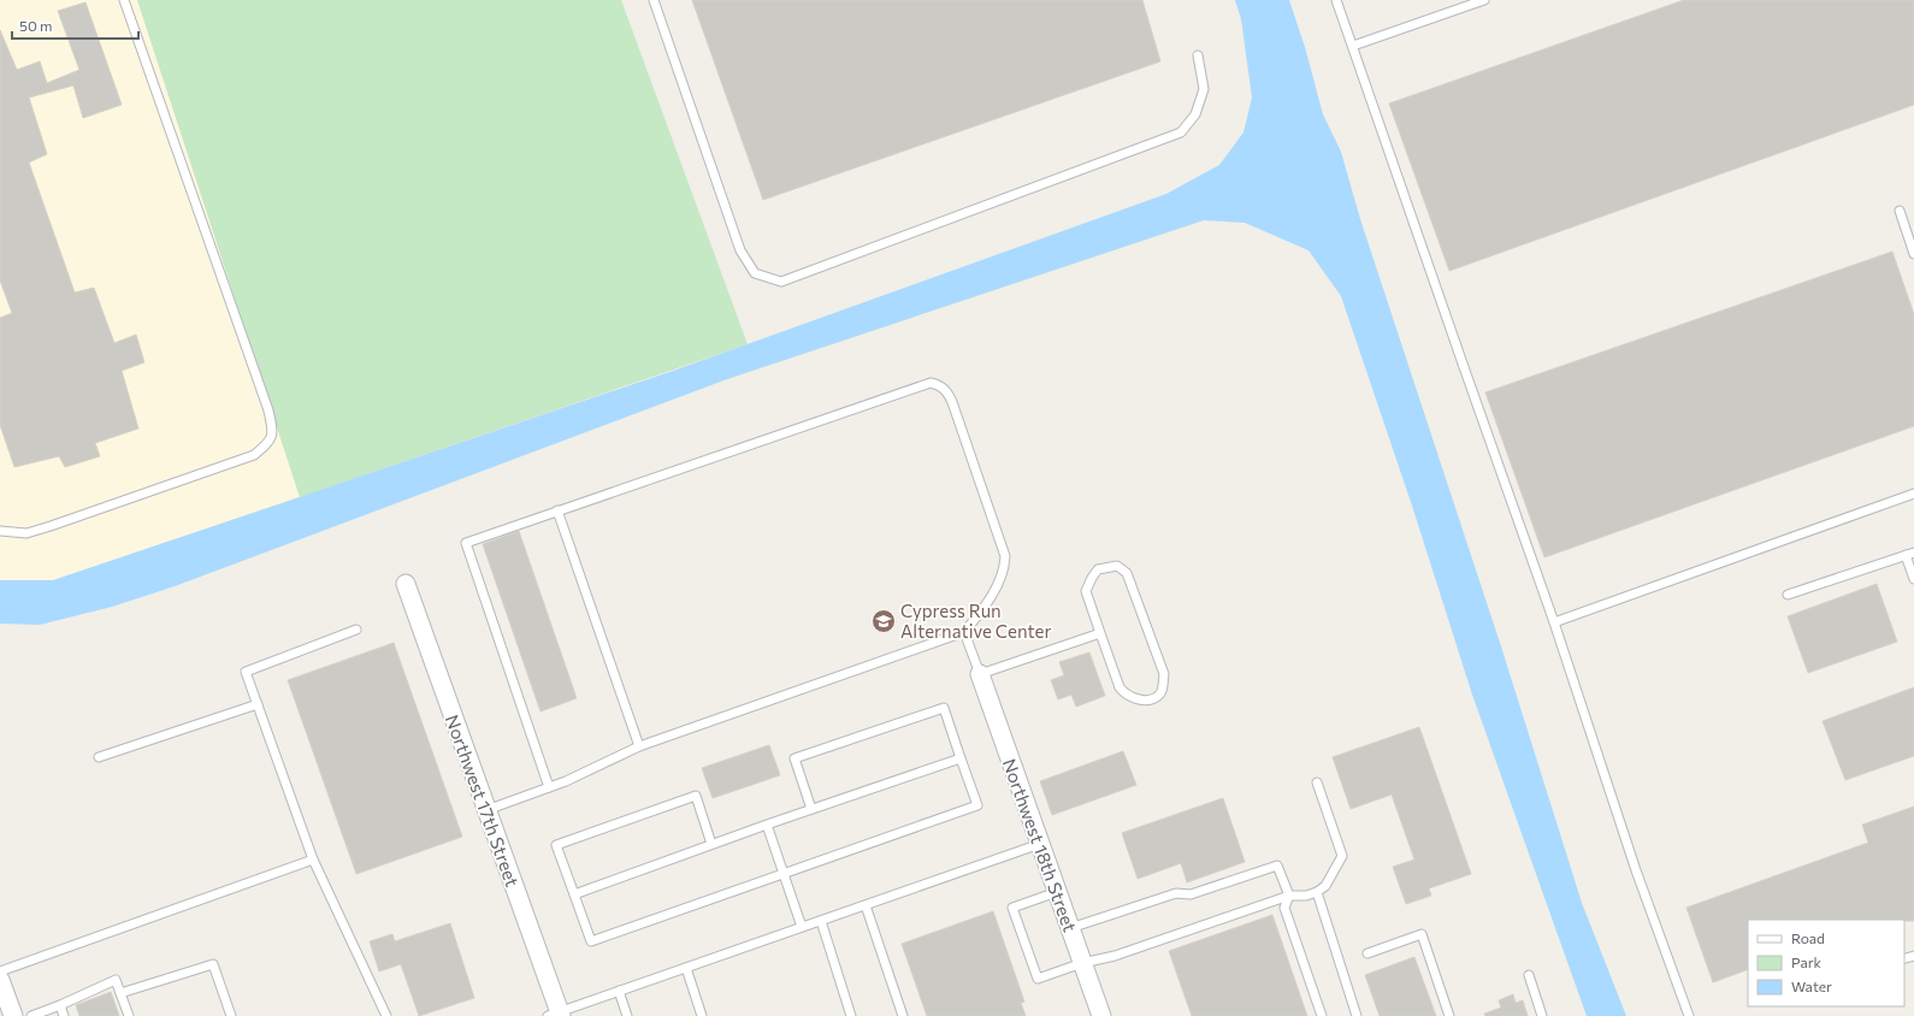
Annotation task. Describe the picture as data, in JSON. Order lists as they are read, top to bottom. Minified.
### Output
{"streets":{"street":["Northwest 17th Street","Northwest 18th Street"]},"places":{"school or university":["Cypress Run Alternative Center"]},"legend":["Road","Park","Water"],"scale_bar":"50 m"}
